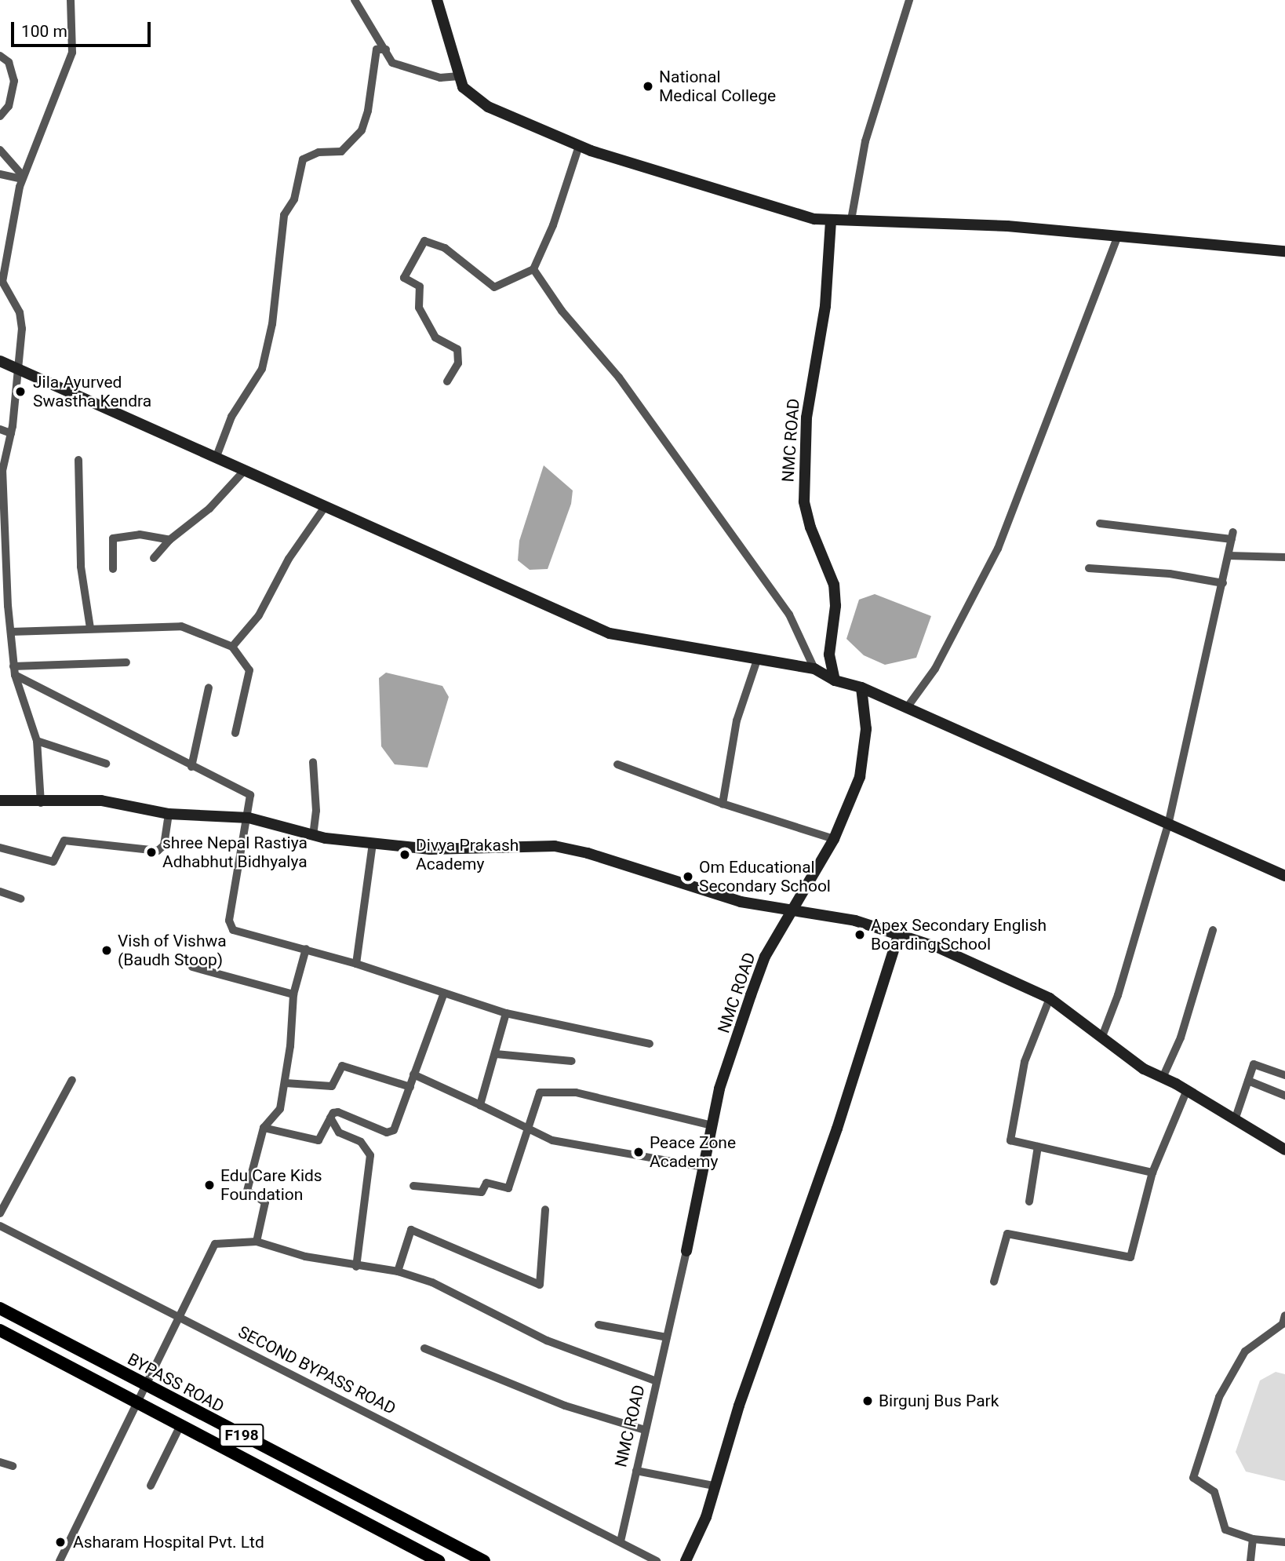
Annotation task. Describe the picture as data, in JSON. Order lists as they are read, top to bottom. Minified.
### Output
{"streets":{"main road":["BYPASS ROAD","F198"],"street":["NMC ROAD","SECOND BYPASS ROAD"]},"crossings":[["NMC ROAD","SECOND BYPASS ROAD"]],"places":["National Medical College","Jila Ayurved Swastha Kendra","shree Nepal Rastiya Adhabhut Bidhyalya","Divya Prakash Academy","Om Educational Secondary School","Apex Secondary English Boarding School","Vish of Vishwa (Baudh Stoop)","Peace Zone Academy","Edu Care Kids Foundation","Birgunj Bus Park","Asharam Hospital Pvt. Ltd"],"scale_bar":"100 m"}
